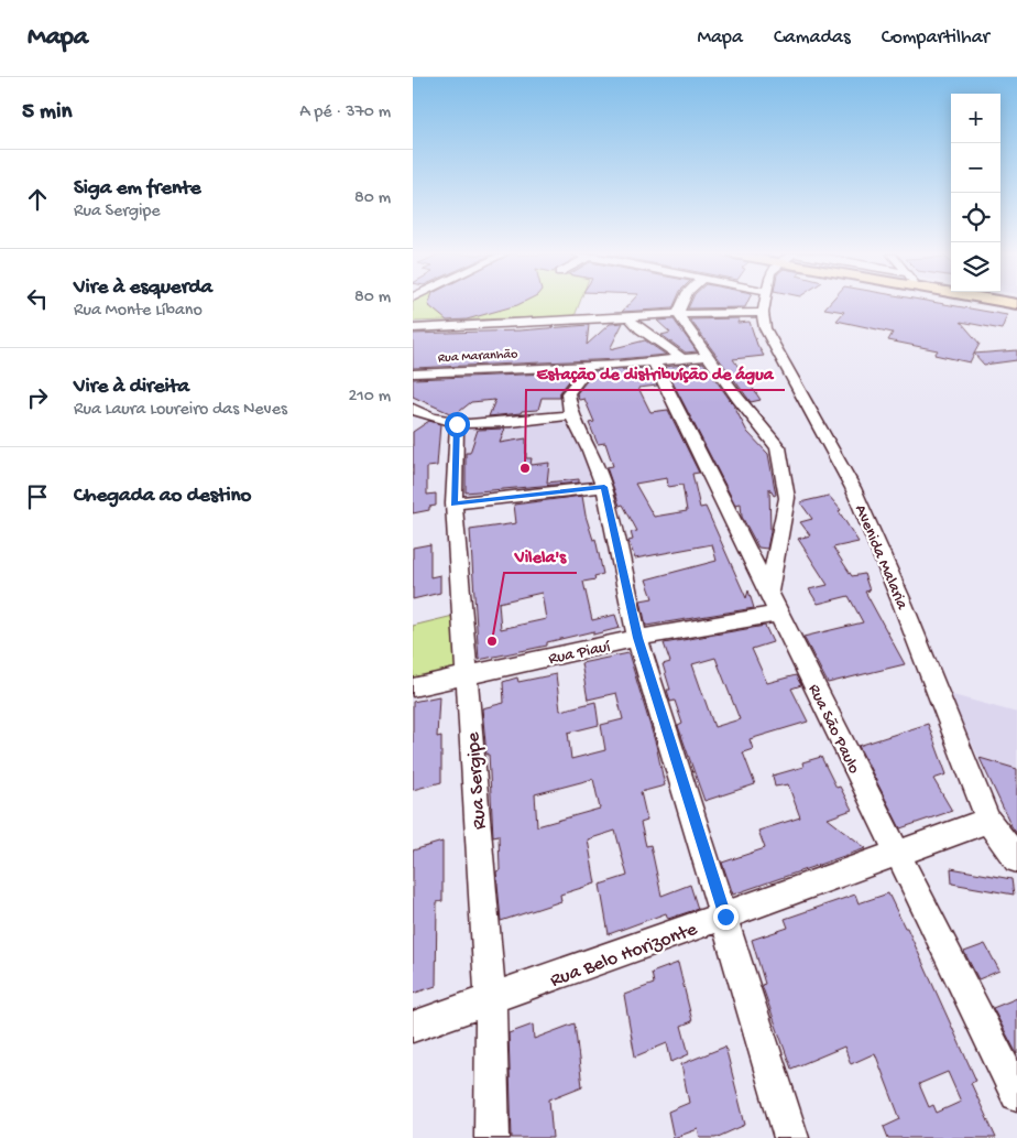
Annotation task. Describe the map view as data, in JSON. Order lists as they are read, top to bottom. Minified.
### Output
{"streets":{"street":["Rua Maranhão","Avenida Malaria","Rua Piauí","Rua São Paulo","Rua Sergipe","Rua Belo Horizonte"]},"crossings":[["Rua Maranhão","Rua São Paulo"],["Avenida Malaria","Rua Belo Horizonte"],["Rua Piauí","Rua São Paulo"],["Rua Piauí","Rua Sergipe"],["Rua São Paulo","Rua Belo Horizonte"],["Rua Sergipe","Rua Belo Horizonte"]],"places":["Estação de distribuíção de água","Vilela's"],"page":{"header":"Mapa","nav":["Mapa","Camadas","Compartilhar"],"heading":["5 min","A pé · 370 m"],"map_buttons":["+","−"],"list":[["Siga em frente","Rua Sergipe","80 m"],["Vire à esquerda","Rua Monte Líbano","80 m"],["Vire à direita","Rua Laura Loureiro das Neves","210 m"],"Chegada ao destino"]}}
